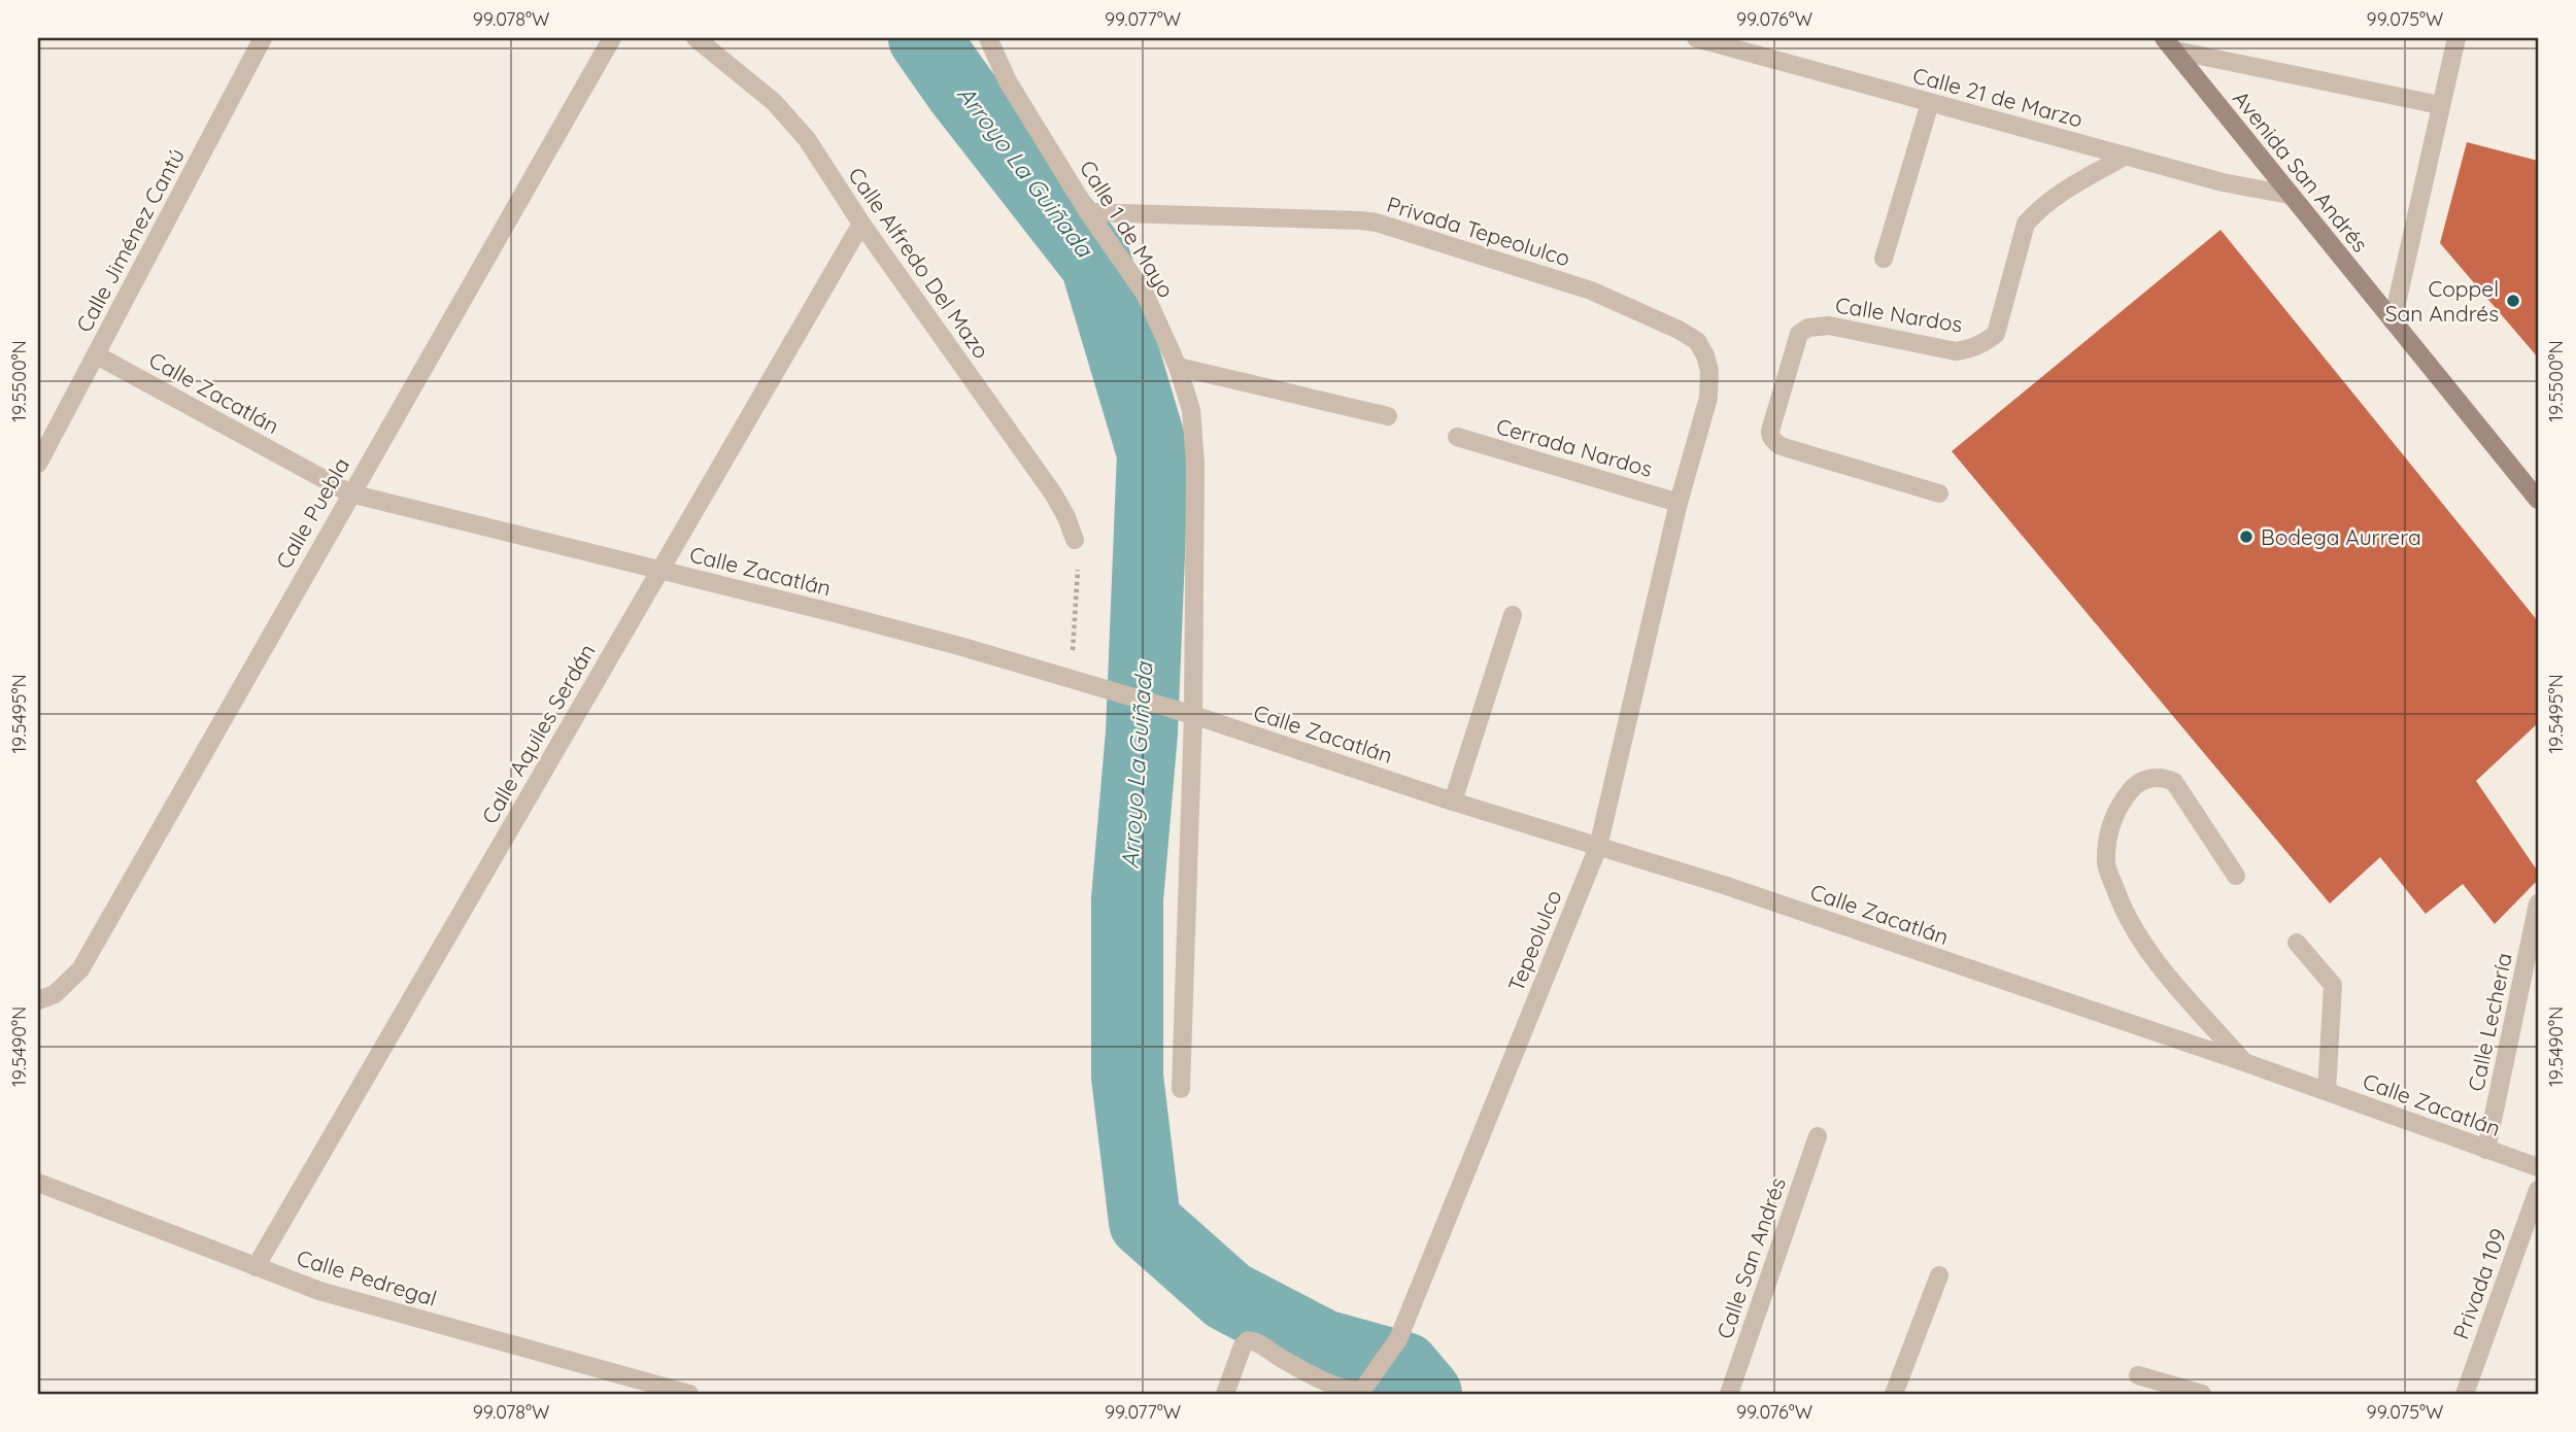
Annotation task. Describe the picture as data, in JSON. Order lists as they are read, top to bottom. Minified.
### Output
{"streets":{"main road":["Avenida San Andrés"],"street":["Calle 21 de Marzo","Calle 1 de Mayo","Privada Tepeolulco","Calle Jiménez Cantú","Calle Alfredo Del Mazo","Calle Nardos","Calle Zacatlán","Cerrada Nardos","Calle Puebla","Calle Aquiles Serdán","Tepeolulco","Calle Lechería","Calle San Andrés","Calle Pedregal","Privada 109"]},"crossings":[["Calle 21 de Marzo","Avenida San Andrés"],["Calle 21 de Marzo","Calle Nardos"],["Calle 1 de Mayo","Privada Tepeolulco"],["Calle 1 de Mayo","Calle Zacatlán"],["Privada Tepeolulco","Tepeolulco"],["Calle Jiménez Cantú","Calle Zacatlán"],["Calle Alfredo Del Mazo","Calle Aquiles Serdán"],["Calle Zacatlán","Calle Puebla"],["Calle Zacatlán","Calle Aquiles Serdán"],["Calle Zacatlán","Tepeolulco"],["Calle Zacatlán","Calle Lechería"],["Cerrada Nardos","Tepeolulco"],["Calle Aquiles Serdán","Calle Pedregal"]],"water":["Arroyo La Guiñada"],"places":["Coppel San Andrés","Bodega Aurrera"],"coordinates":["99.078°W","99.077°W","99.076°W","99.075°W","19.5500°N","19.5495°N","19.5490°N"]}
